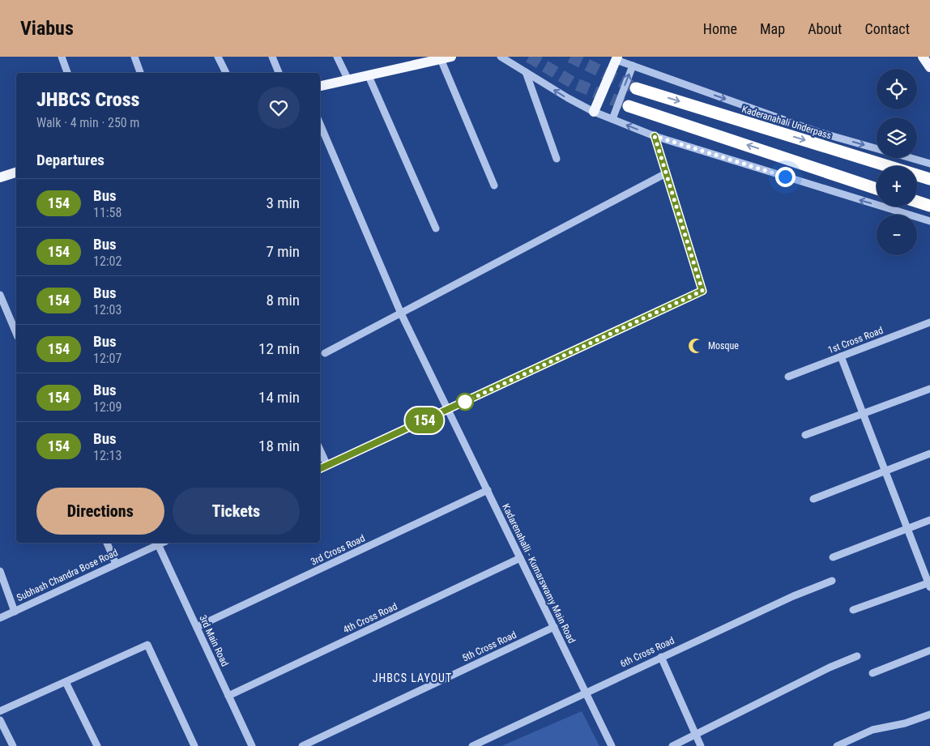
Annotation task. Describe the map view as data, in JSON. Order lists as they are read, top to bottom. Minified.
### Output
{"streets":{"highway":["Kaderanahali Underpass"],"street":["1st Cross Road","3rd Cross Road","Kadarenahalli - Kumarswamy Main Road","Subhash Chandra Bose Road","4th Cross Road","3rd Main Road","5th Cross Road","6th Cross Road"]},"crossings":[["3rd Cross Road","Kadarenahalli - Kumarswamy Main Road"],["3rd Cross Road","3rd Main Road"],["Kadarenahalli - Kumarswamy Main Road","4th Cross Road"],["Kadarenahalli - Kumarswamy Main Road","5th Cross Road"],["Kadarenahalli - Kumarswamy Main Road","6th Cross Road"],["Subhash Chandra Bose Road","3rd Main Road"],["4th Cross Road","3rd Main Road"]],"districts":["JHBCS LAYOUT"],"places":{"mosque":["Mosque"]},"lines":["bus line 154"],"page":{"header":"Viabus","nav":["Home","Map","About","Contact"],"on_map":"154","map_buttons":["+","−"],"heading":[["JHBCS Cross","Walk · 4 min · 250 m"],"Departures"],"list":[{"mark":"154","name":"Bus","note":"11:58","value":"3 min"},{"mark":"154","name":"Bus","note":"12:02","value":"7 min"},{"mark":"154","name":"Bus","note":"12:03","value":"8 min"},{"mark":"154","name":"Bus","note":"12:07","value":"12 min"},{"mark":"154","name":"Bus","note":"12:09","value":"14 min"},{"mark":"154","name":"Bus","note":"12:13","value":"18 min"}],"buttons":["Directions","Tickets"]}}
